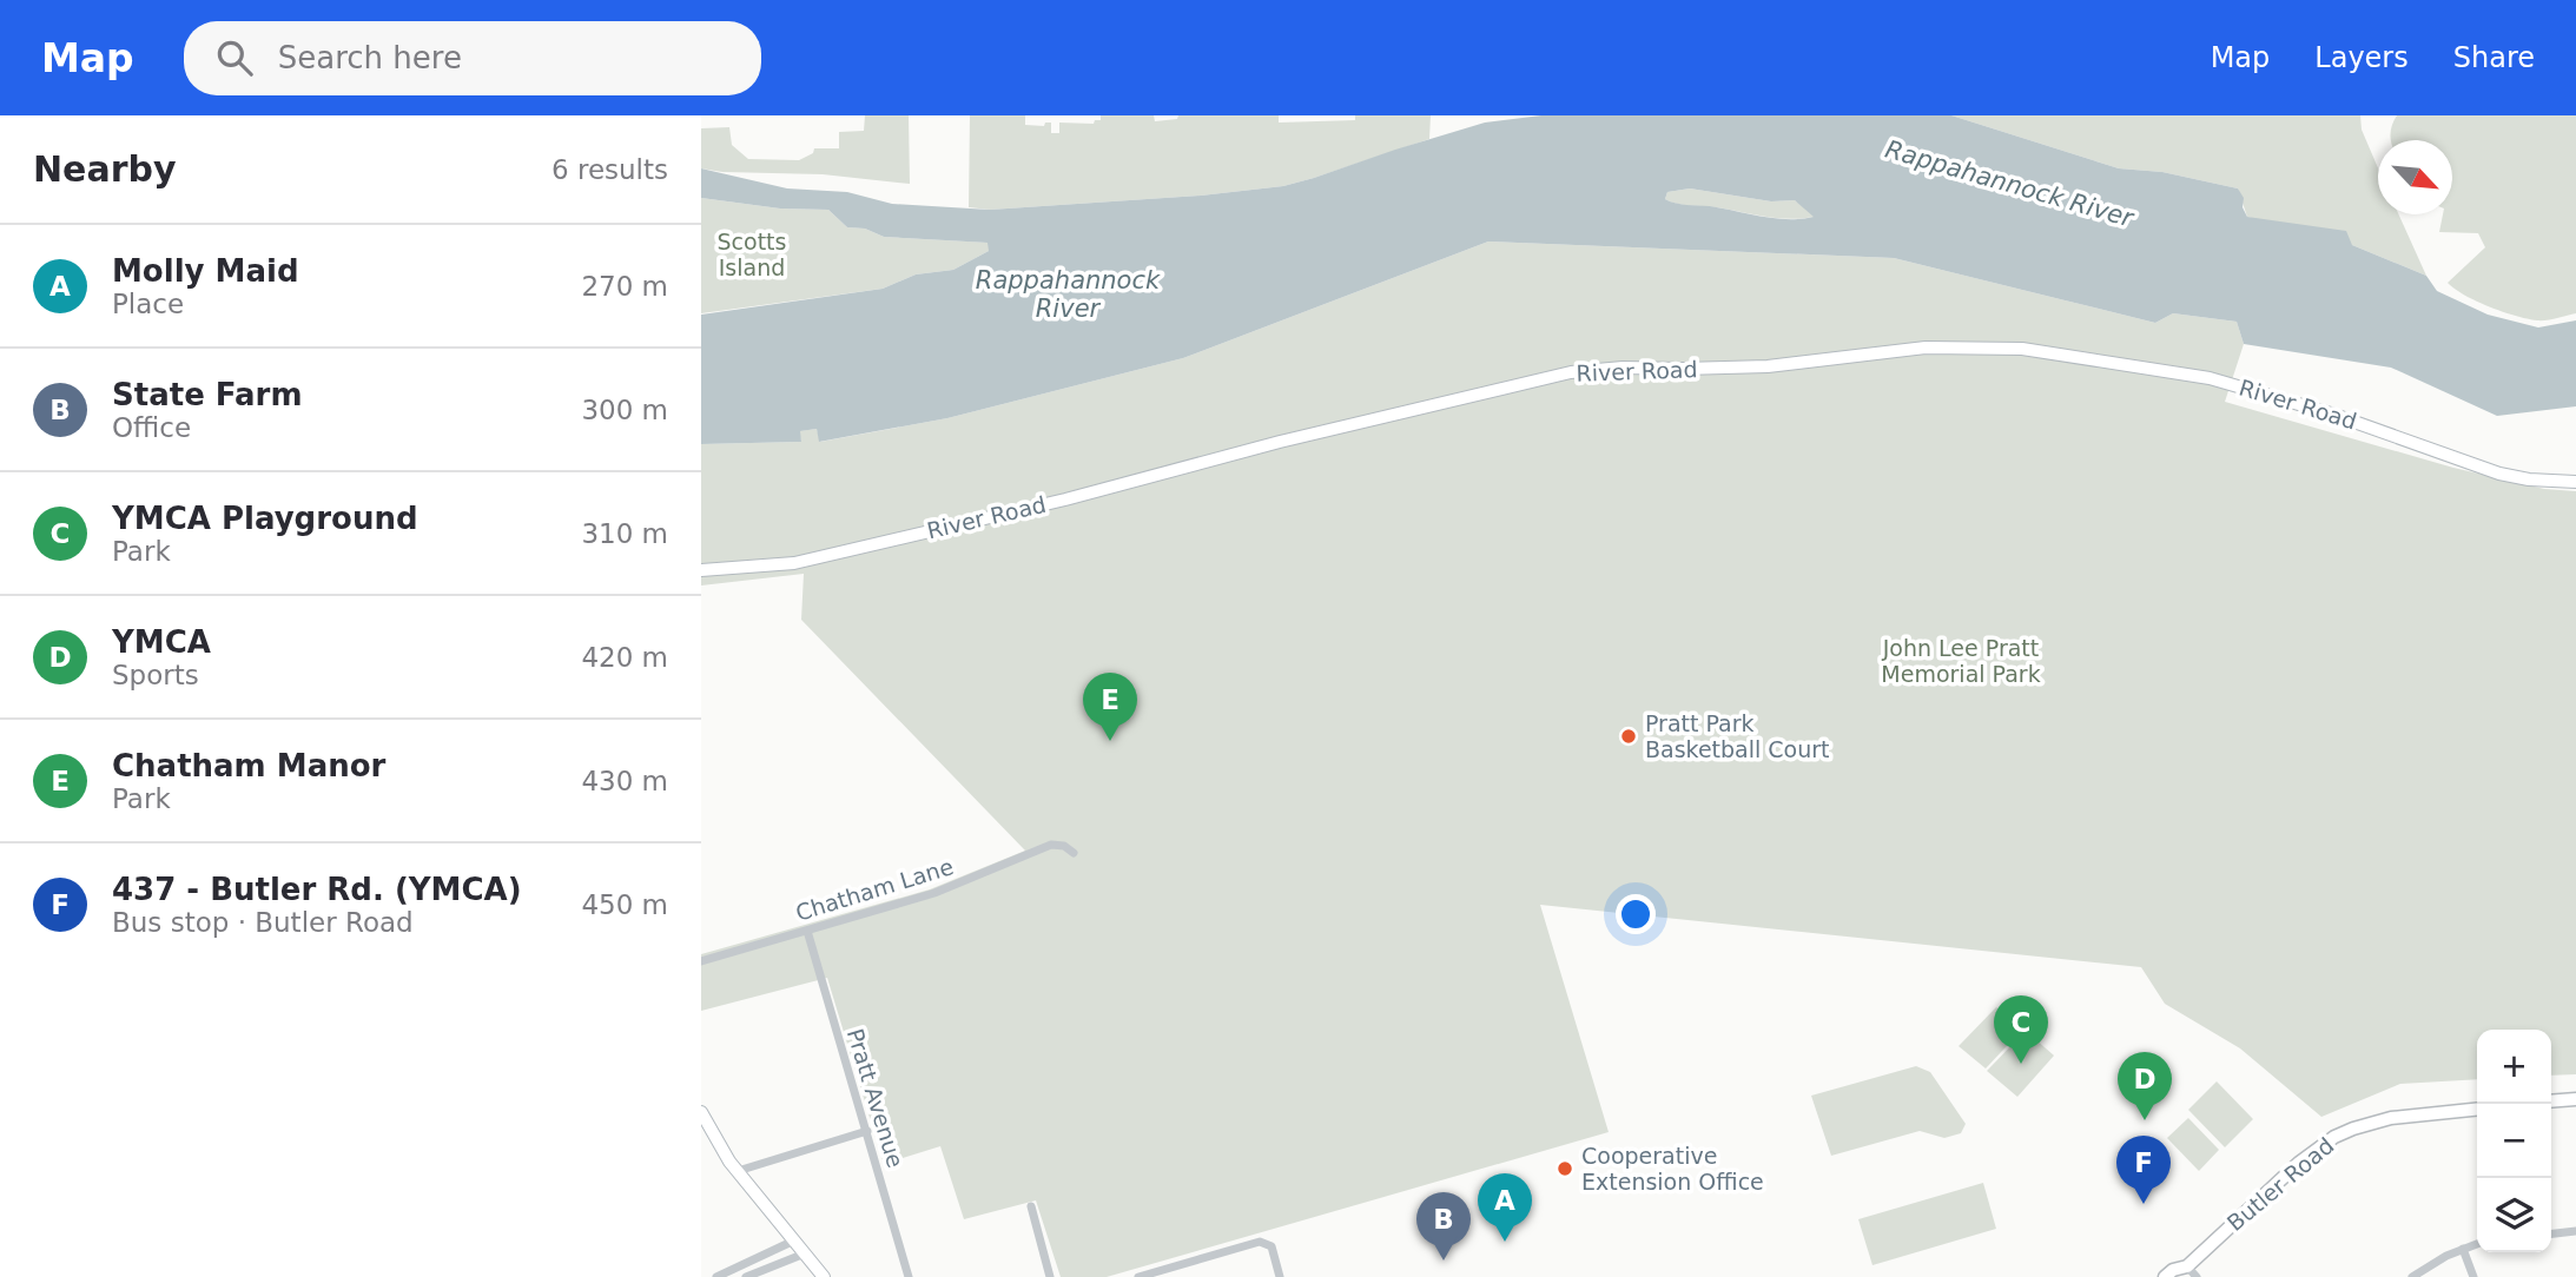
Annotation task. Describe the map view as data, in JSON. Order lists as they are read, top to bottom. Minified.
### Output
{"streets":{"main road":["Butler Road"],"street":["River Road","Chatham Lane","Pratt Avenue"]},"crossings":[["Chatham Lane","Pratt Avenue"]],"water":["Rappahannock River"],"parks":["Scotts Island","John Lee Pratt Memorial Park"],"places":["Pratt Park Basketball Court","Cooperative Extension Office"],"north":"bottom right","page":{"header":"Map","search":"Search here","nav":["Map","Layers","Share"],"heading":["Nearby","6 results"],"list":[{"mark":"A","name":"Molly Maid","note":"Place","value":"270 m"},{"mark":"B","name":"State Farm","note":"Office","value":"300 m"},{"mark":"C","name":"YMCA Playground","note":"Park","value":"310 m"},{"mark":"D","name":"YMCA","note":"Sports","value":"420 m"},{"mark":"E","name":"Chatham Manor","note":"Park","value":"430 m"},{"mark":"F","name":"437 - Butler Rd. (YMCA)","note":"Bus stop · Butler Road","value":"450 m"}],"pins":["E","C","D","F","A","B"],"map_buttons":["+","−"]}}
